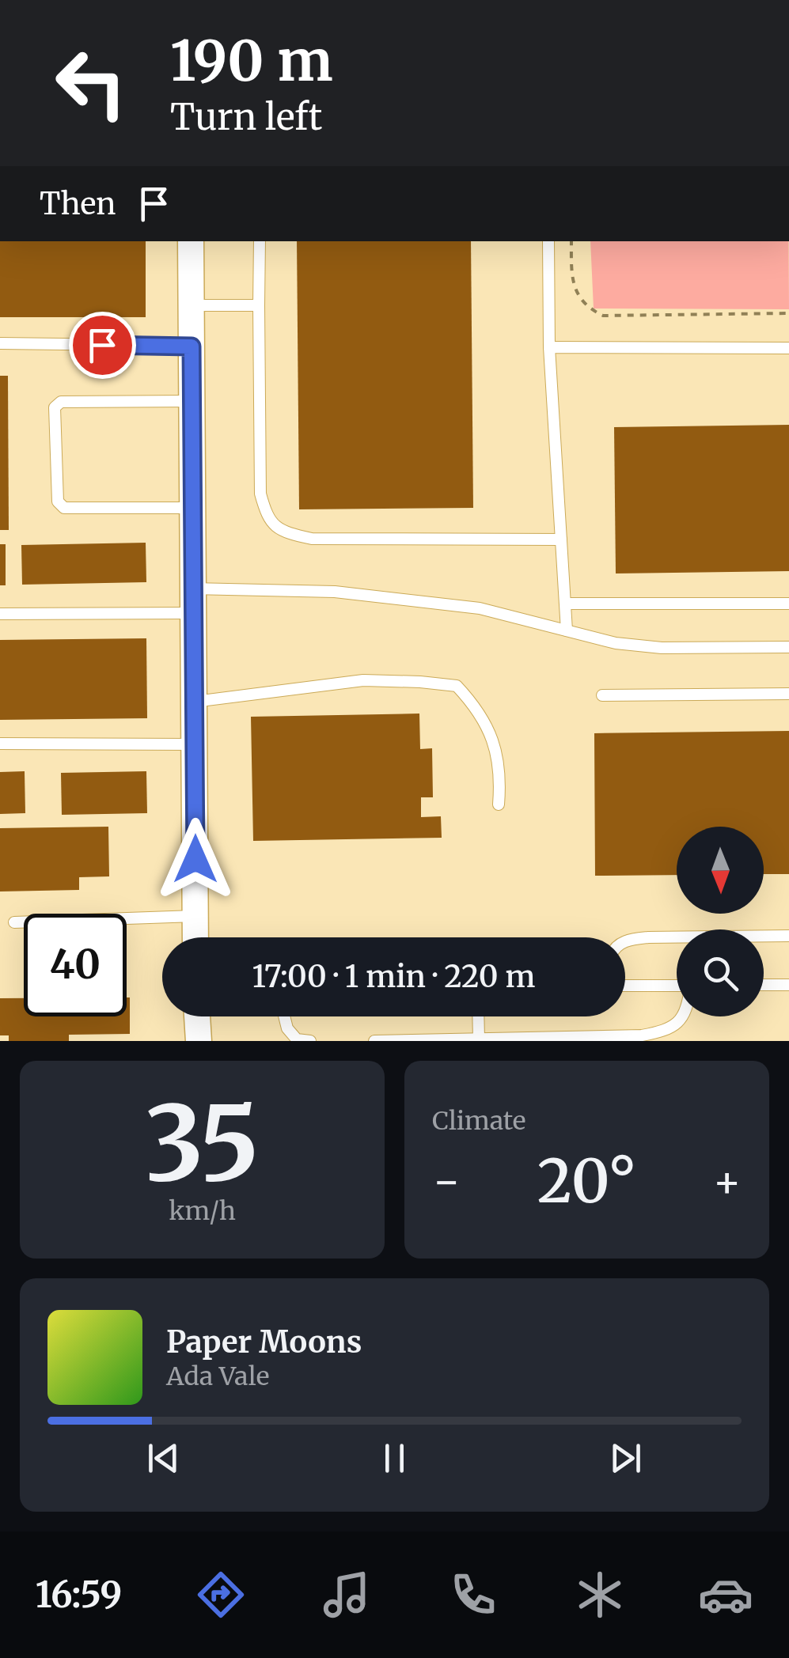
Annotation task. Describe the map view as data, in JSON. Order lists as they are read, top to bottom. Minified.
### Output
{"north":"bottom","page":{"turn":["190 m","Turn left"],"then":"Then","limit":"40","trip":"17:00 · 1 min · 220 m","tile":[["35","km/h"],"Climate"],"heat":["−","20°","+"],"song":["Paper Moons","Ada Vale"],"tabs":"16:59"}}
